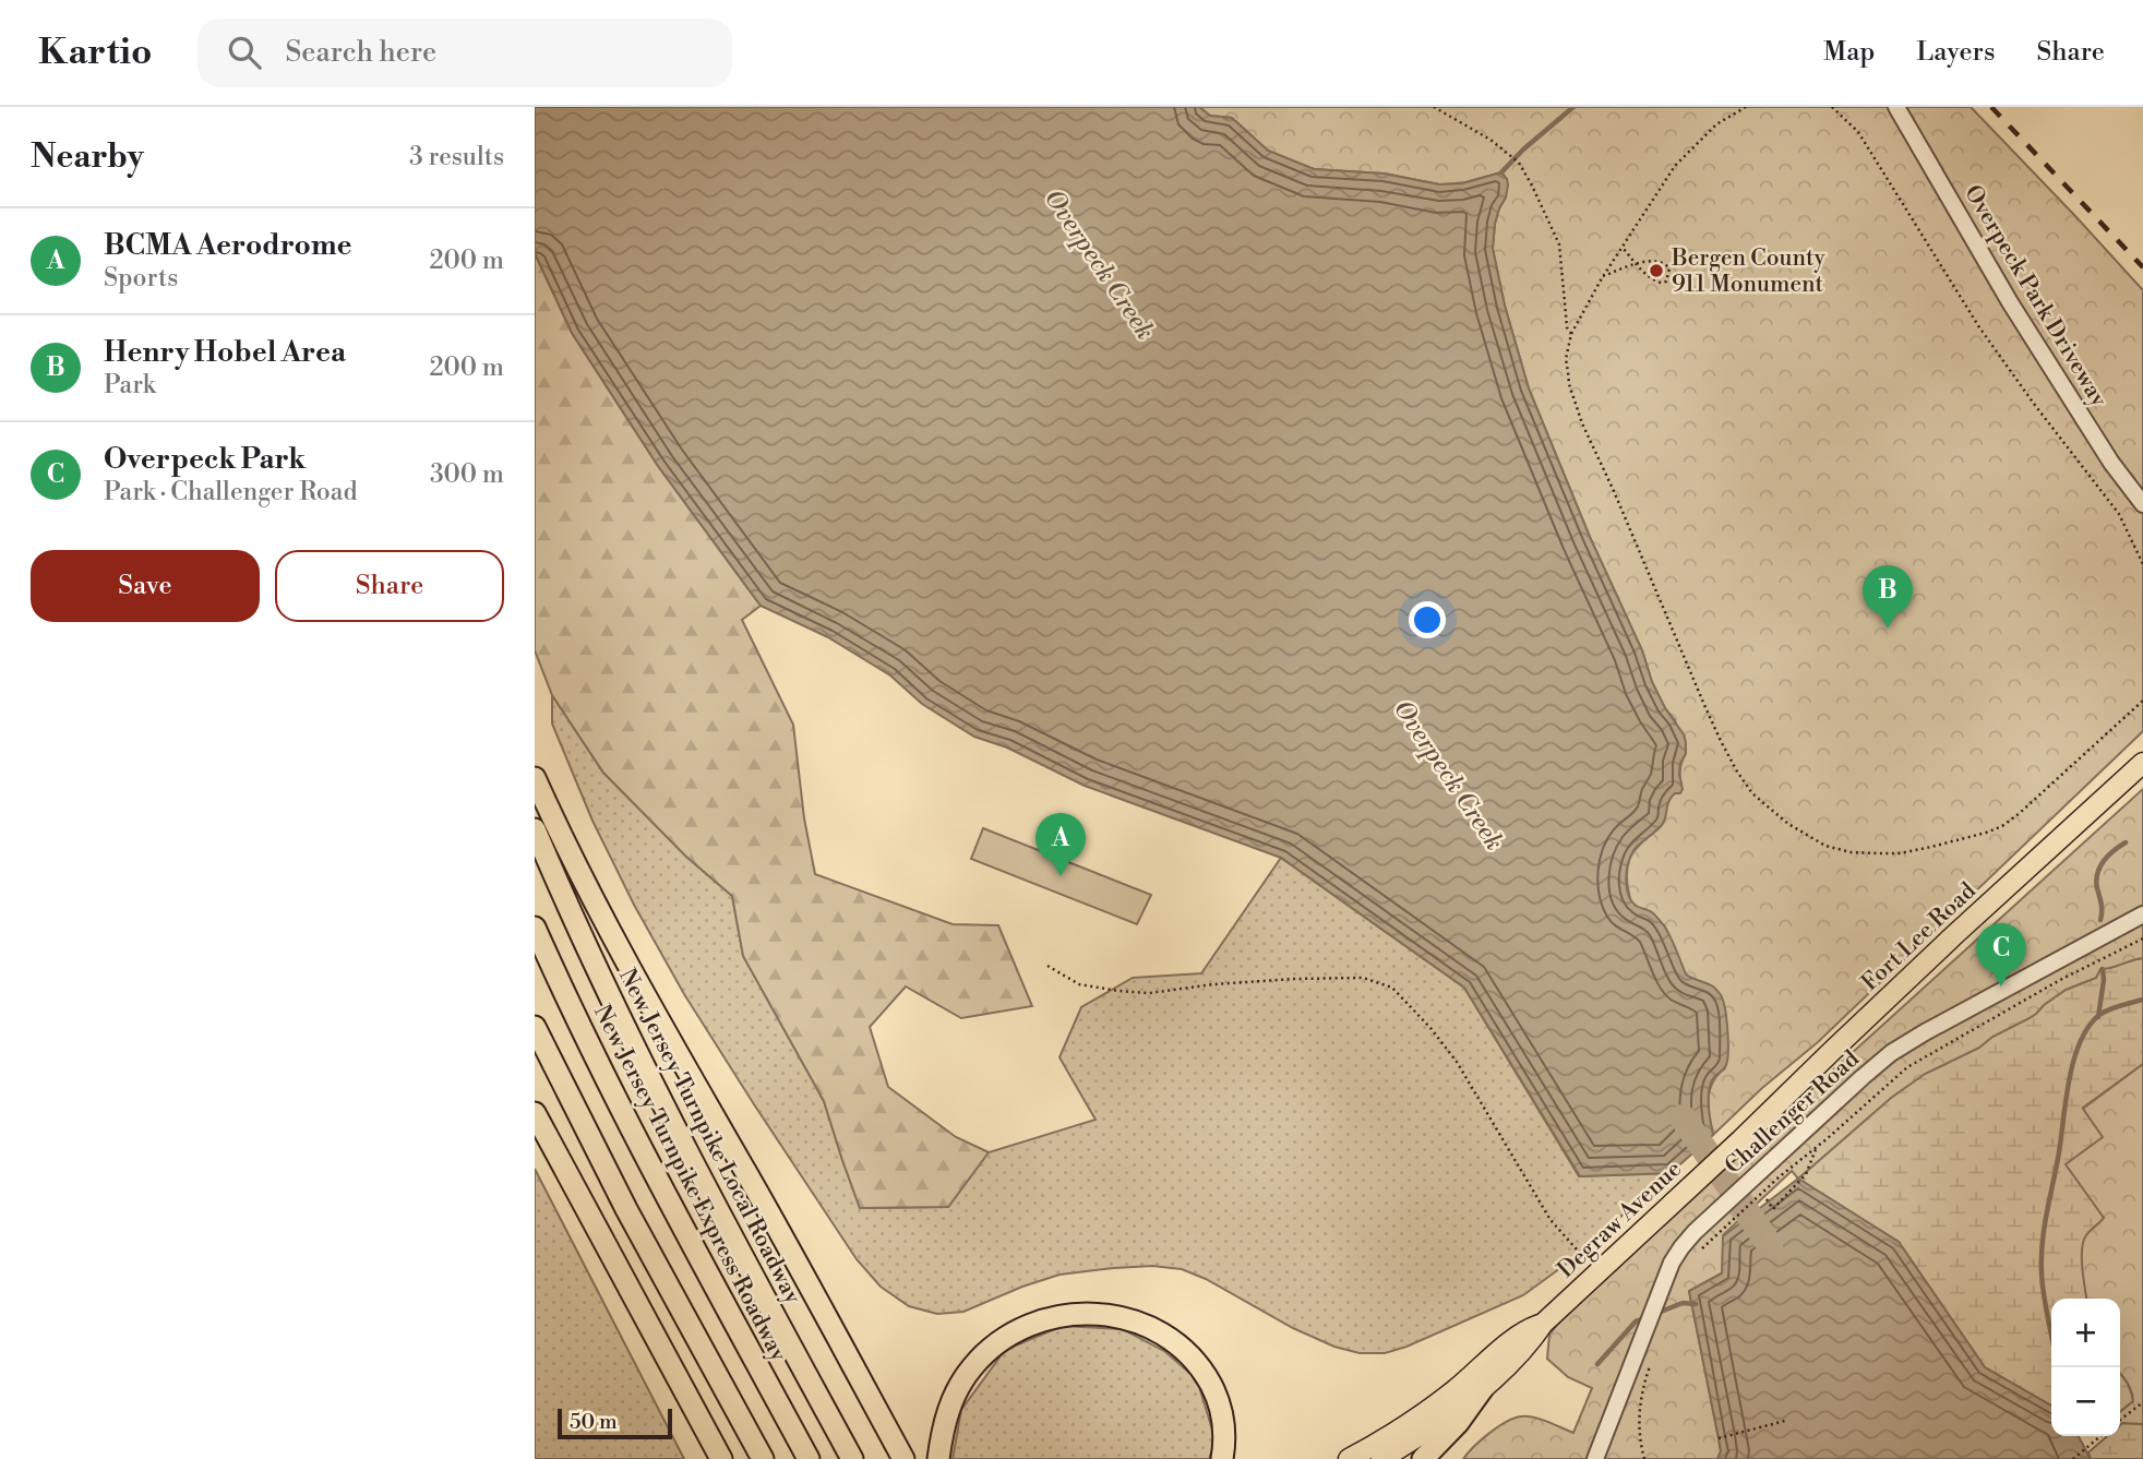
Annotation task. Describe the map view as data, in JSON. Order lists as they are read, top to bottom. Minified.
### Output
{"streets":{"highway":["New Jersey Turnpike Local Roadway","New Jersey Turnpike Express Roadway"],"main road":["Fort Lee Road","Degraw Avenue"],"street":["Overpeck Park Driveway","Challenger Road"]},"crossings":[["Fort Lee Road","Degraw Avenue"]],"water":["Overpeck Creek"],"places":["Bergen County 911 Monument"],"scale_bar":"50 m","page":{"header":"Kartio","search":"Search here","nav":["Map","Layers","Share"],"heading":["Nearby","3 results"],"list":[{"mark":"A","name":"BCMA Aerodrome","note":"Sports","value":"200 m"},{"mark":"B","name":"Henry Hobel Area","note":"Park","value":"200 m"},{"mark":"C","name":"Overpeck Park","note":"Park · Challenger Road","value":"300 m"}],"buttons":["Save","Share"],"pins":["B","A","C"],"map_buttons":["+","−"],"scale":"50 m"}}
